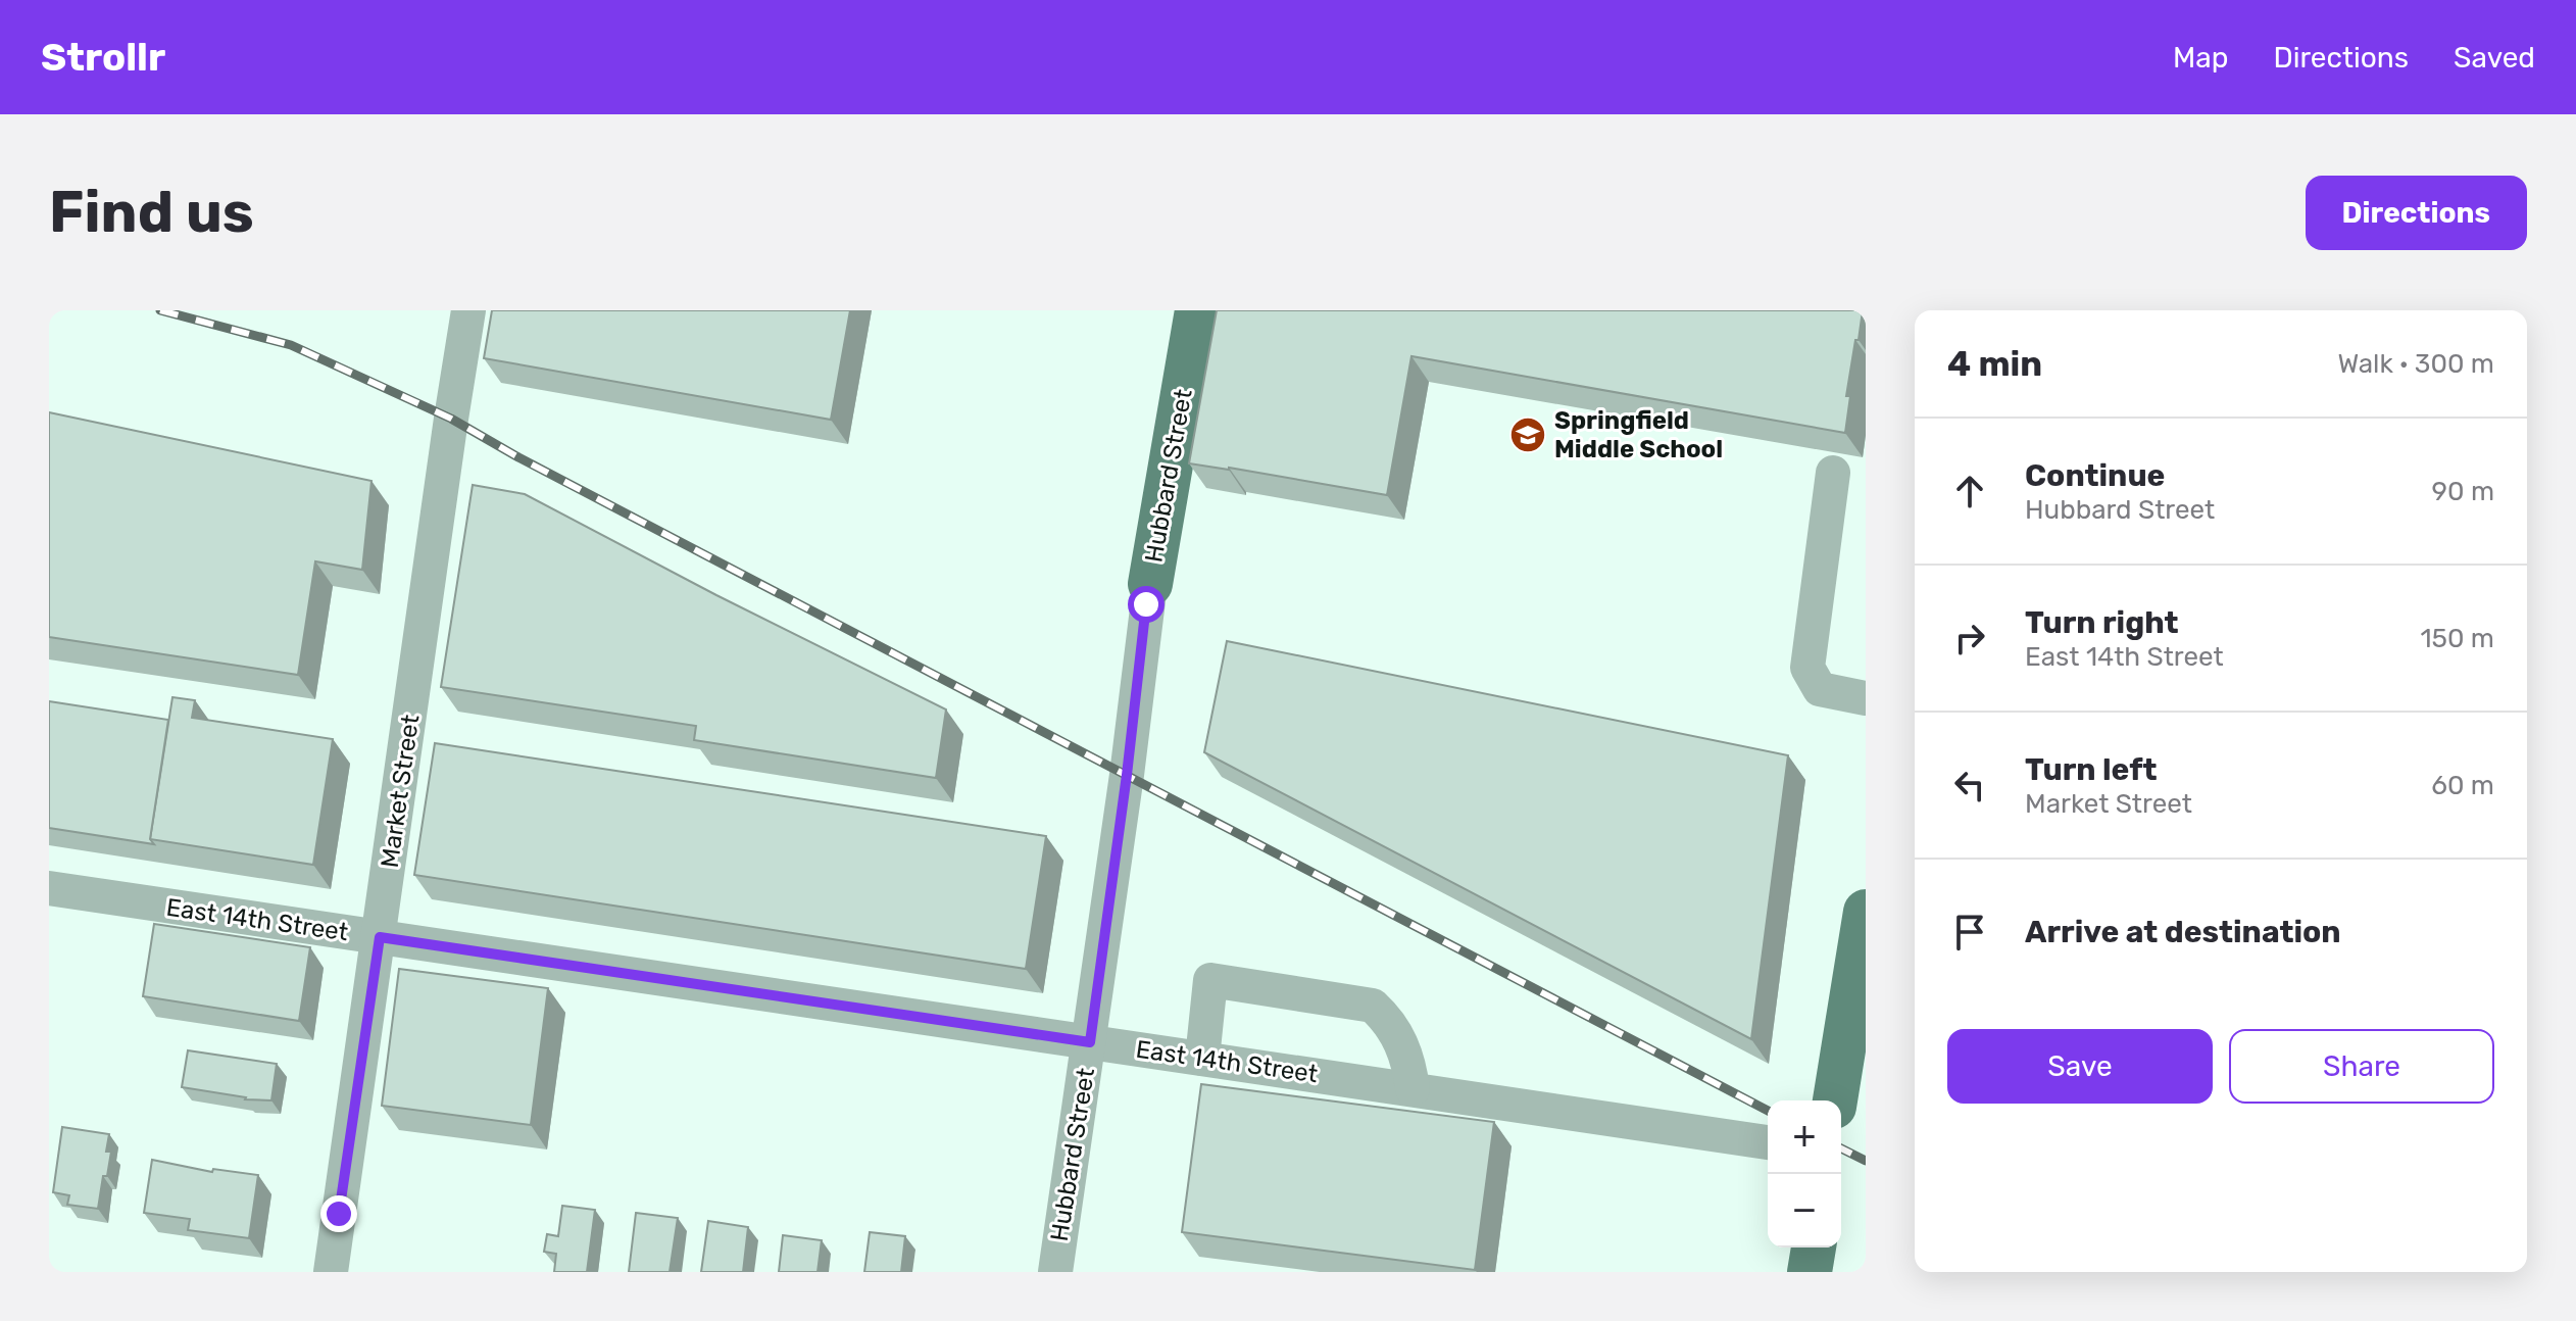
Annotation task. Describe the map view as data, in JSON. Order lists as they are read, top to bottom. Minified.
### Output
{"streets":{"main road":["Hubbard Street"],"street":["Market Street","East 14th Street"]},"crossings":[["Hubbard Street","East 14th Street"],["Market Street","East 14th Street"]],"places":{"school or university":["Springfield Middle School"]},"page":{"header":"Strollr","nav":["Map","Directions","Saved"],"buttons":["Directions",["Save","Share"]],"title":"Find us","heading":["4 min","Walk · 300 m"],"list":[["Continue","Hubbard Street","90 m"],["Turn right","East 14th Street","150 m"],["Turn left","Market Street","60 m"],"Arrive at destination"],"map_buttons":["+","−"]}}
